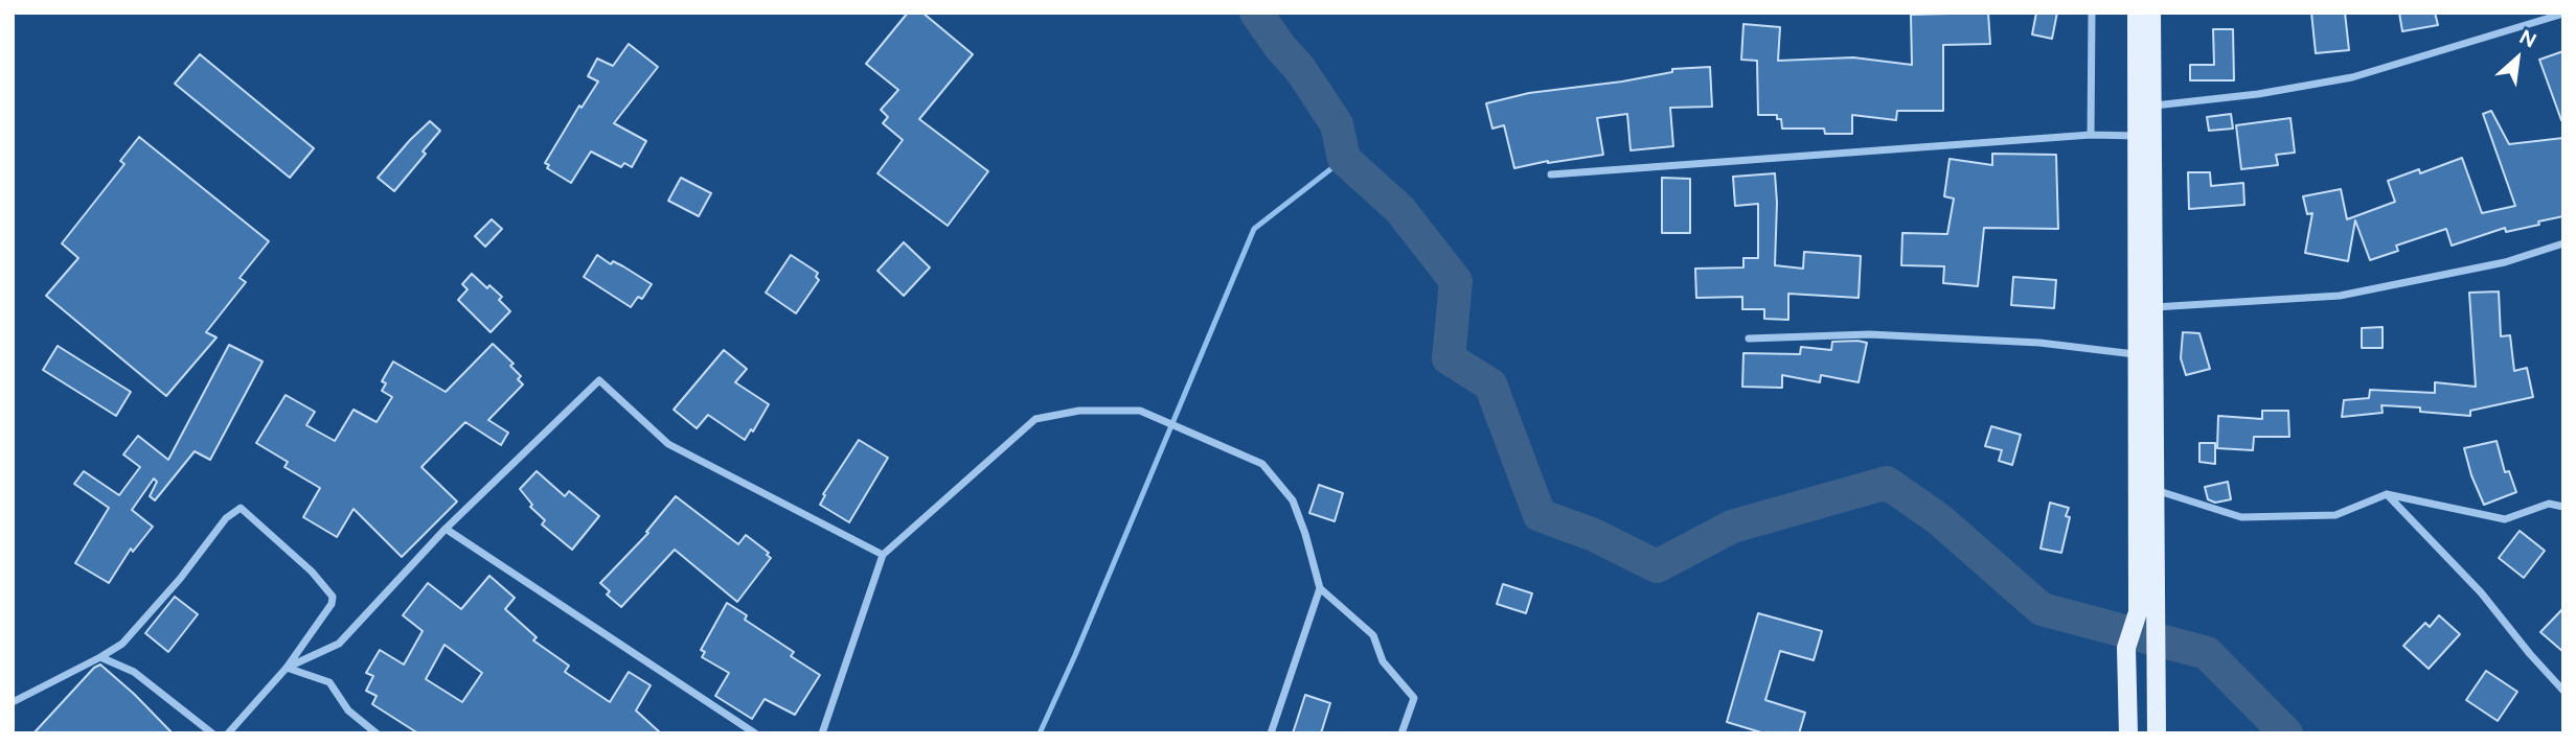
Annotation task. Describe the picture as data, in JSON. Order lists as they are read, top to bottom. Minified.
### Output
{"north":"top right"}
